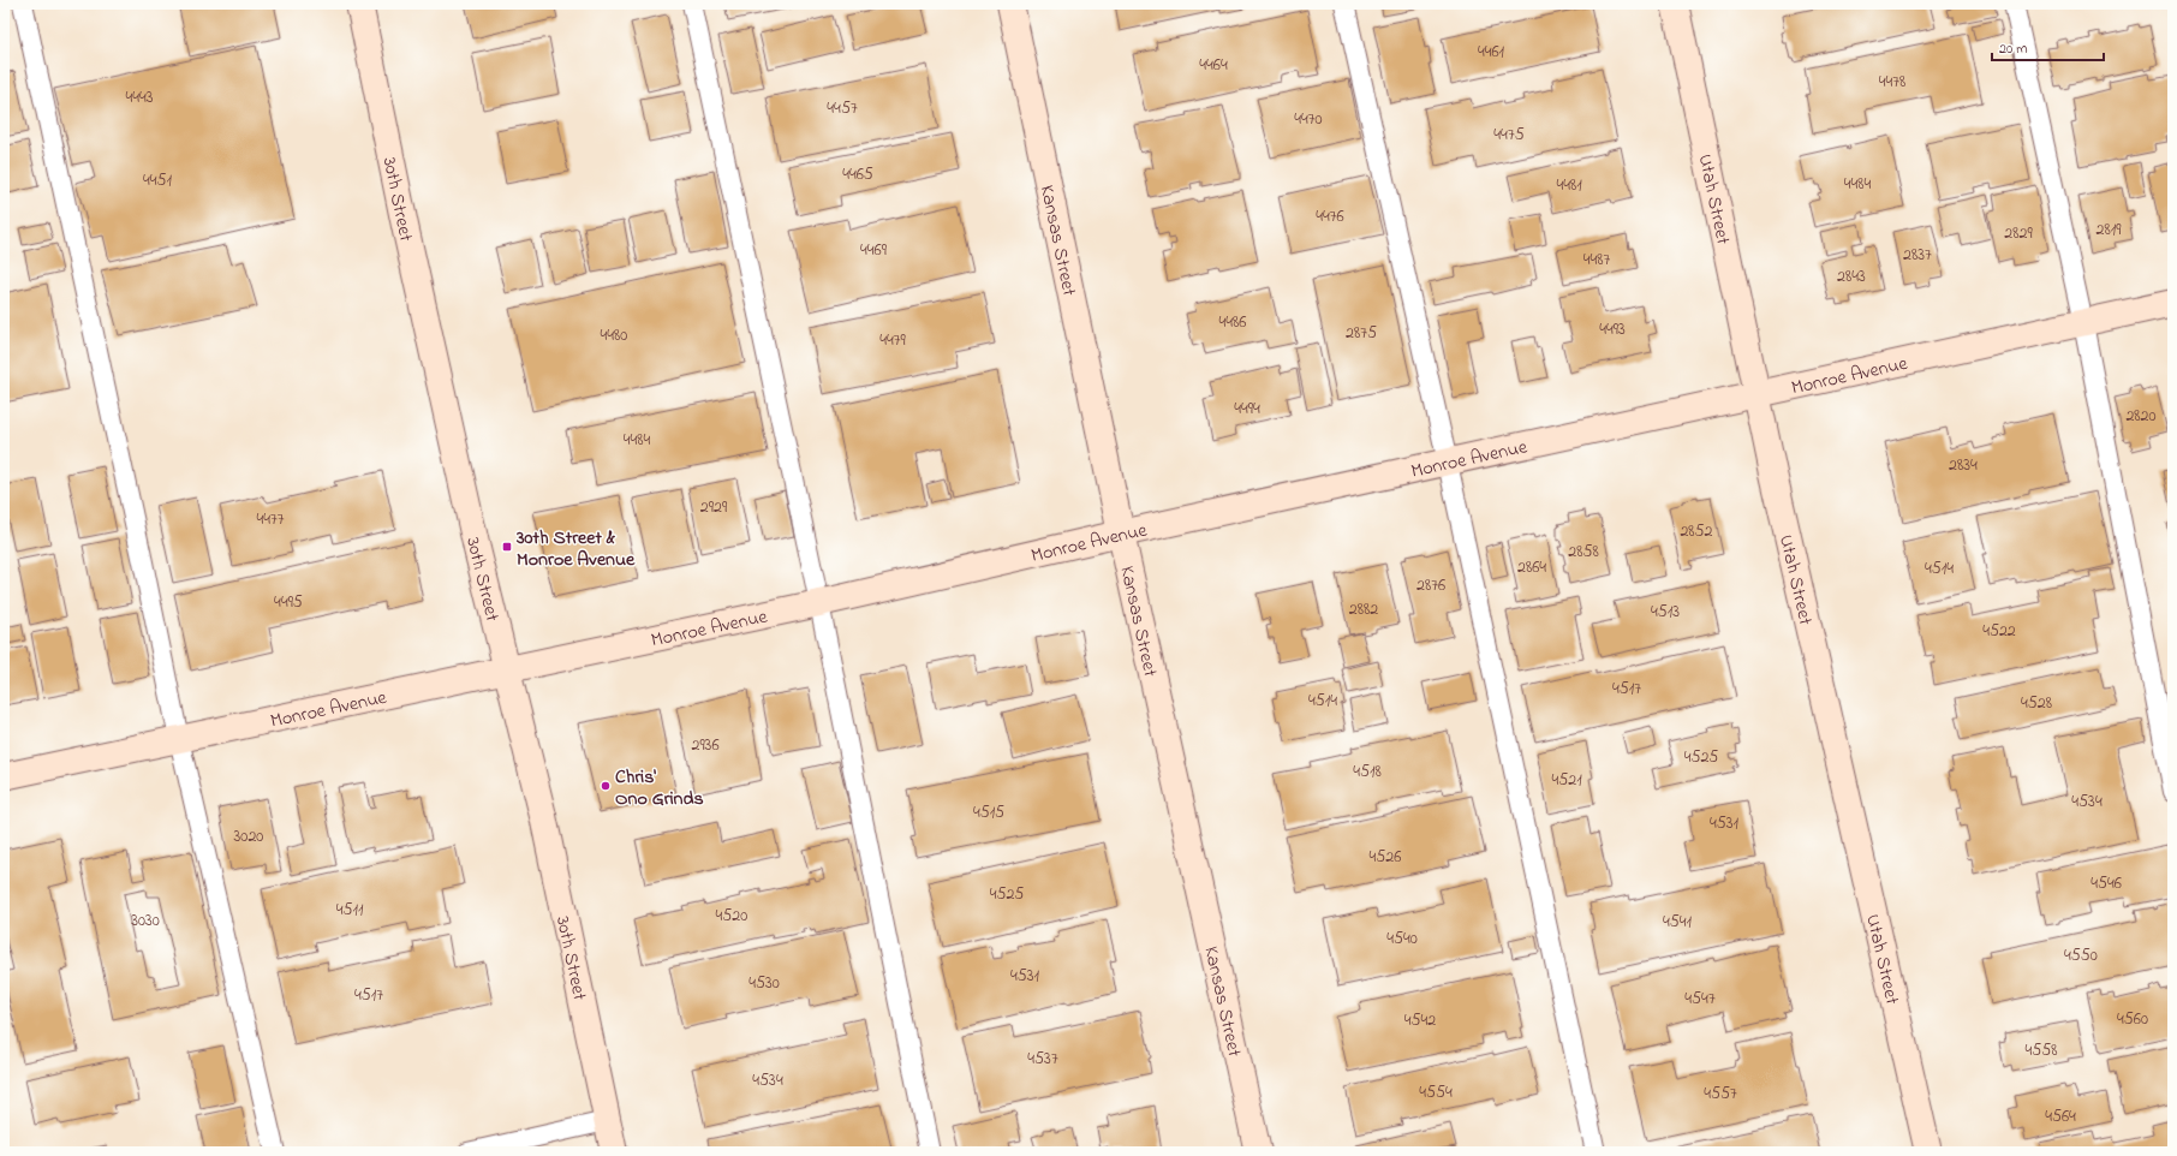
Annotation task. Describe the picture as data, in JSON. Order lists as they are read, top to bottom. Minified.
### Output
{"streets":{"street":["30th Street","Utah Street","Kansas Street","Monroe Avenue"]},"crossings":[["30th Street","Monroe Avenue"],["Utah Street","Monroe Avenue"],["Kansas Street","Monroe Avenue"]],"places":{"transit":["30th Street & Monroe Avenue"],"other":["Chris' Ono Grinds"]},"house_numbers":["4461","4464","4478","4443","4457","4470","4475","4465","4451","4484","4481","4476","2819","2829","4469","2837","4487","2843","4486","4493","2875","4480","4479","4494","2820","4484","2834","2929","4477","2852","2858","2864","4514","2876","4495","2882","4513","4522","4517","4514","4528","2936","4525","4518","4521","4534","4515","4531","3020","4526","4546","4525","4511","4520","3030","4541","4540","4550","4531","4530","4517","4547","4560","4542","4558","4537","4534","4554","4557","4564"],"scale_bar":"20 m"}
